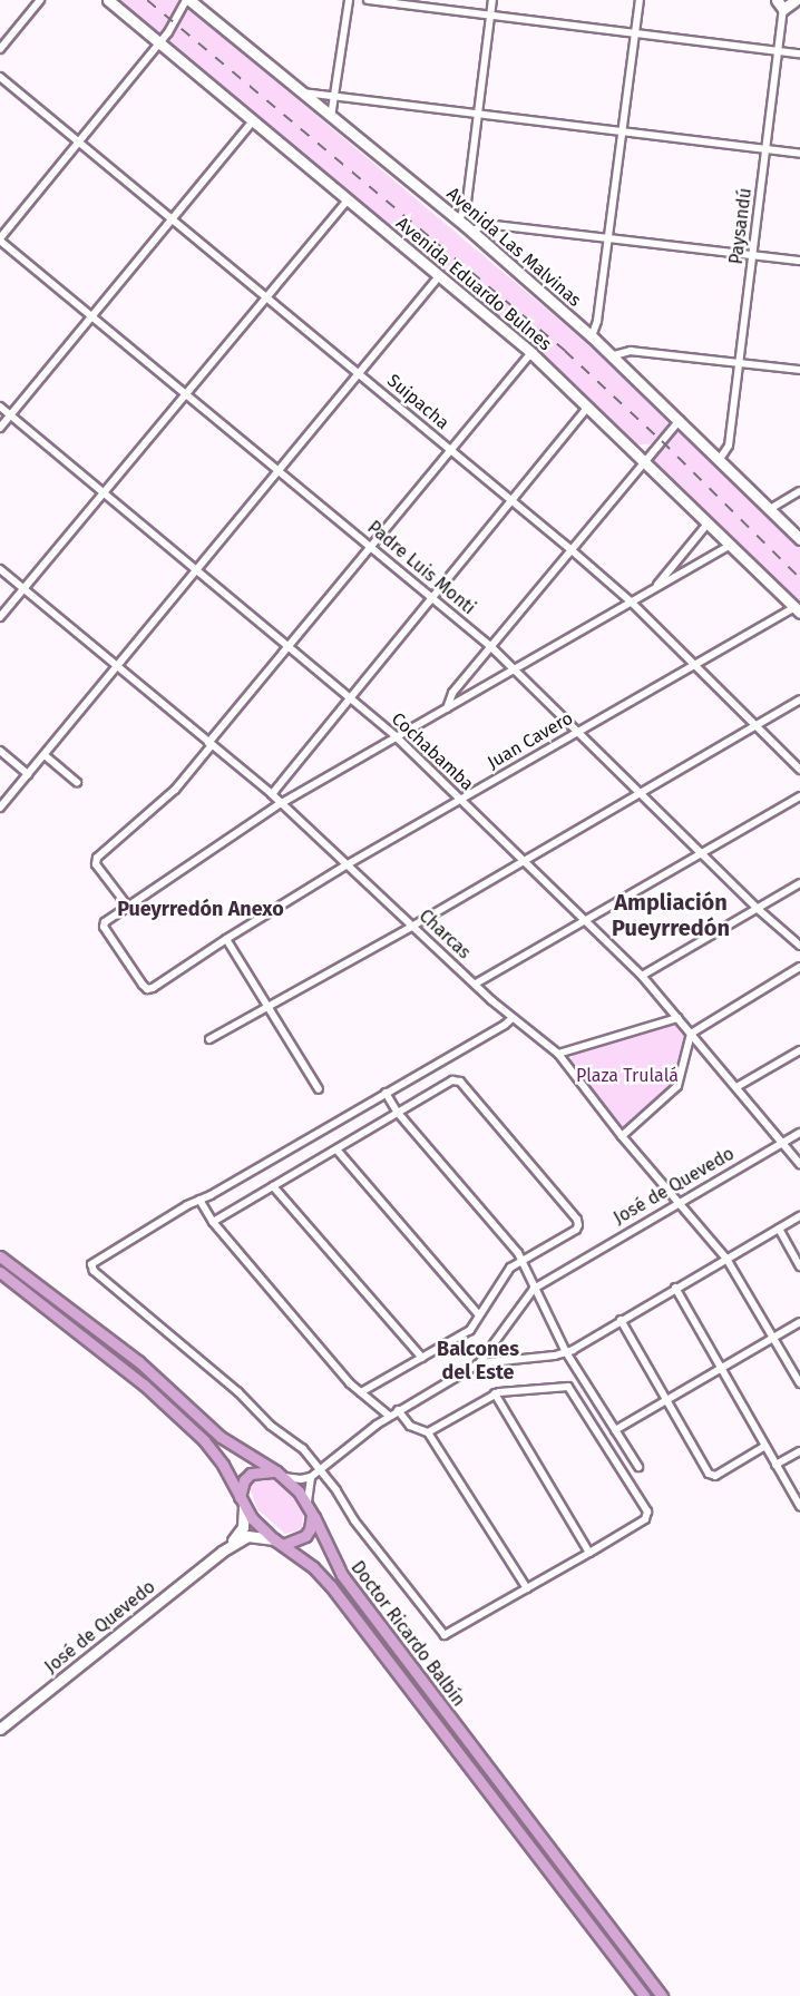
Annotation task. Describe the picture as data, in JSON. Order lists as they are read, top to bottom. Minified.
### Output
{"streets":{"main road":["Avenida Las Malvinas","Avenida Eduardo Bulnes","José de Quevedo","Doctor Ricardo Balbín"],"street":["Paysandú","Suipacha","Padre Luis Monti","Juan Cavero","Cochabamba","Charcas"]},"crossings":[["Paysandú","Avenida Las Malvinas"],["Avenida Eduardo Bulnes","Juan Cavero"],["Suipacha","Juan Cavero"],["Padre Luis Monti","Juan Cavero"],["Juan Cavero","Cochabamba"],["Juan Cavero","Charcas"],["Cochabamba","José de Quevedo"],["Charcas","José de Quevedo"]],"districts":["Ampliación Pueyrredón","Pueyrredón Anexo","Balcones del Este"],"parks":["Plaza Trulalá"]}
